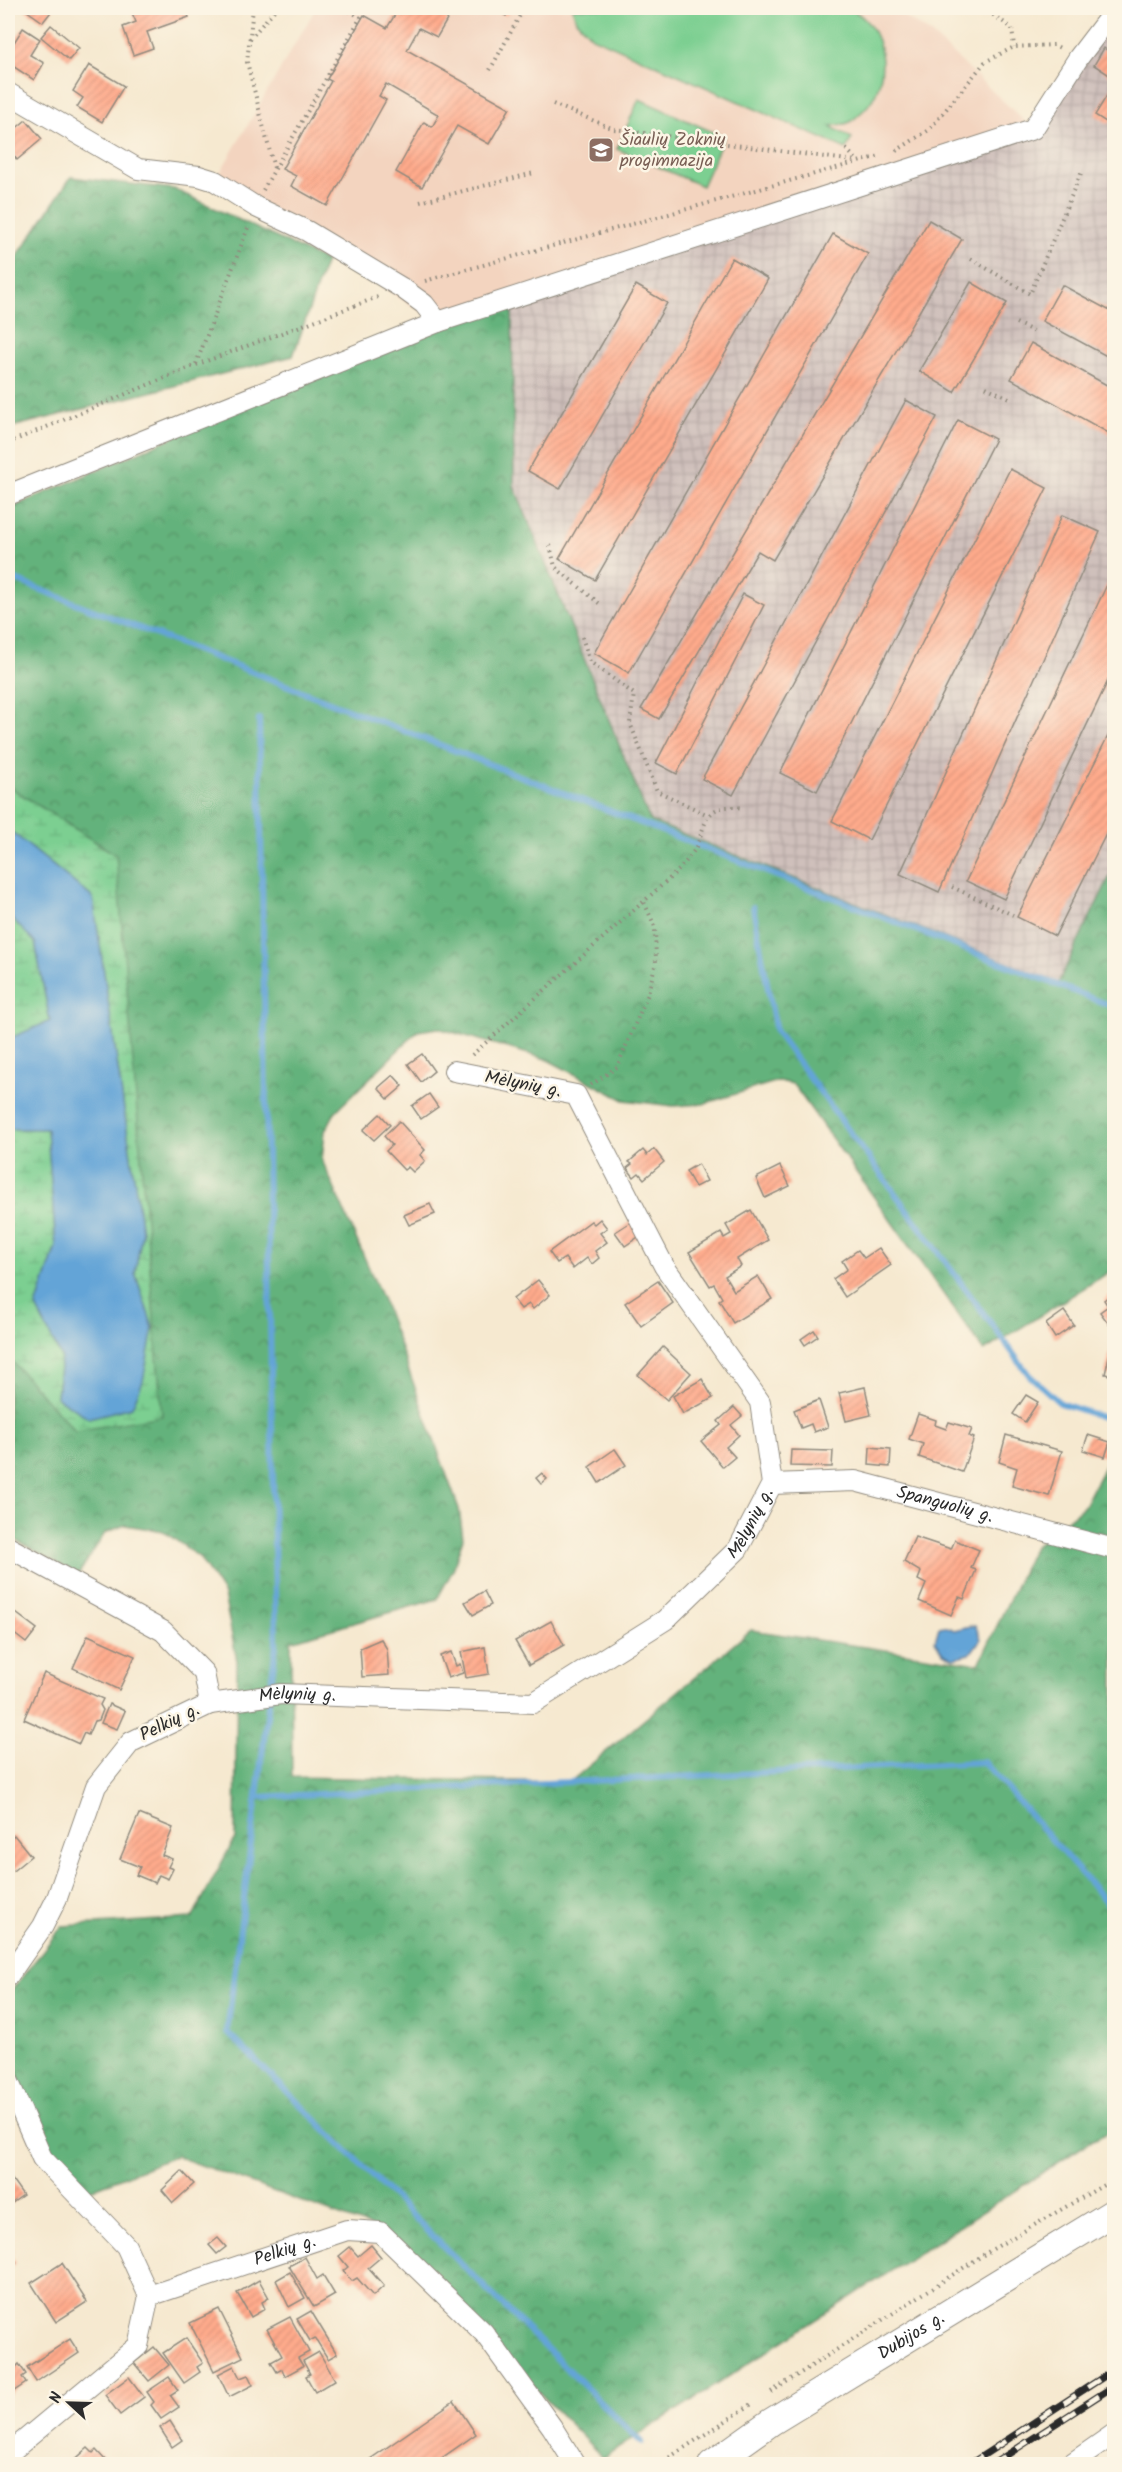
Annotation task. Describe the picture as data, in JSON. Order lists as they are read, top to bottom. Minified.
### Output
{"streets":{"main road":["Dubijos g."],"street":["Mėlynių g.","Spanguolių g.","Pelkių g."]},"crossings":[["Mėlynių g.","Spanguolių g."],["Mėlynių g.","Pelkių g."]],"places":{"school or university":["Šiaulių Zoknių progimnazija"]},"north":"left"}
